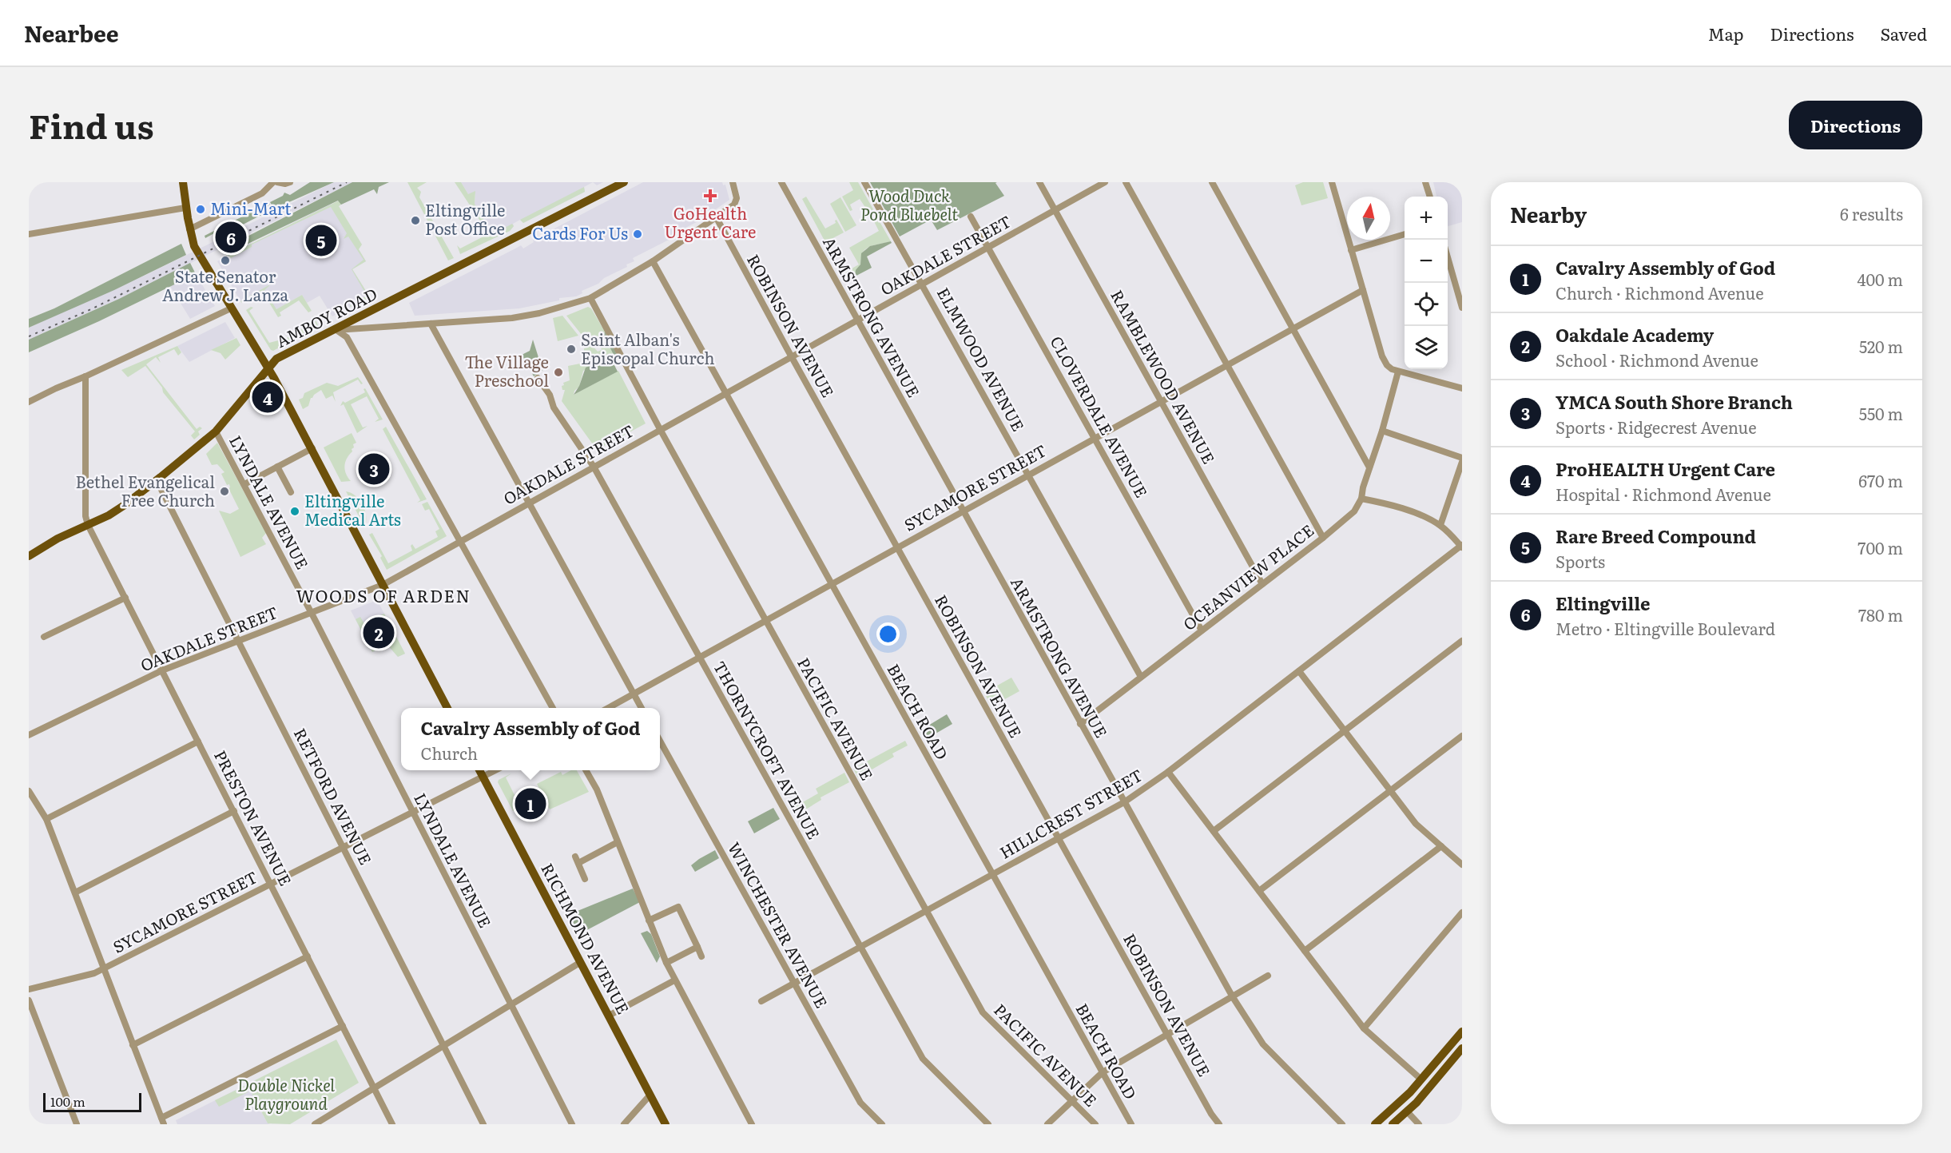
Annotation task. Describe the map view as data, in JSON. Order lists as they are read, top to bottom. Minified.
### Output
{"streets":{"main road":["AMBOY ROAD","RICHMOND AVENUE"],"street":["OAKDALE STREET","ARMSTRONG AVENUE","ROBINSON AVENUE","ELMWOOD AVENUE","RAMBLEWOOD AVENUE","CLOVERDALE AVENUE","SYCAMORE STREET","LYNDALE AVENUE","OCEANVIEW PLACE","BEACH ROAD","PACIFIC AVENUE","THORNYCROFT AVENUE","RETFORD AVENUE","HILLCREST STREET","PRESTON AVENUE","WINCHESTER AVENUE"]},"crossings":[["OAKDALE STREET","ARMSTRONG AVENUE"],["OAKDALE STREET","ROBINSON AVENUE"],["OAKDALE STREET","ELMWOOD AVENUE"],["OAKDALE STREET","RAMBLEWOOD AVENUE"],["OAKDALE STREET","CLOVERDALE AVENUE"],["OAKDALE STREET","LYNDALE AVENUE"],["OAKDALE STREET","BEACH ROAD"],["OAKDALE STREET","PACIFIC AVENUE"],["OAKDALE STREET","THORNYCROFT AVENUE"],["OAKDALE STREET","RETFORD AVENUE"],["OAKDALE STREET","PRESTON AVENUE"],["ARMSTRONG AVENUE","SYCAMORE STREET"],["ARMSTRONG AVENUE","OCEANVIEW PLACE"],["ARMSTRONG AVENUE","HILLCREST STREET"],["AMBOY ROAD","LYNDALE AVENUE"],["AMBOY ROAD","RETFORD AVENUE"],["AMBOY ROAD","PRESTON AVENUE"],["ROBINSON AVENUE","SYCAMORE STREET"],["ROBINSON AVENUE","HILLCREST STREET"],["ELMWOOD AVENUE","SYCAMORE STREET"],["ELMWOOD AVENUE","OCEANVIEW PLACE"],["RAMBLEWOOD AVENUE","SYCAMORE STREET"],["RAMBLEWOOD AVENUE","OCEANVIEW PLACE"],["CLOVERDALE AVENUE","SYCAMORE STREET"],["CLOVERDALE AVENUE","OCEANVIEW PLACE"],["SYCAMORE STREET","LYNDALE AVENUE"],["SYCAMORE STREET","BEACH ROAD"],["SYCAMORE STREET","PACIFIC AVENUE"],["SYCAMORE STREET","THORNYCROFT AVENUE"],["SYCAMORE STREET","RETFORD AVENUE"],["SYCAMORE STREET","PRESTON AVENUE"],["SYCAMORE STREET","RICHMOND AVENUE"],["BEACH ROAD","HILLCREST STREET"],["PACIFIC AVENUE","HILLCREST STREET"],["THORNYCROFT AVENUE","HILLCREST STREET"],["HILLCREST STREET","WINCHESTER AVENUE"]],"districts":["WOODS OF ARDEN"],"parks":["Wood Duck Pond Bluebelt","Double Nickel Playground"],"places":{"health":["GoHealth Urgent Care"],"other":["Mini-Mart","Eltingville Post Office","Cards For Us","State Senator Andrew J. Lanza","Saint Alban's Episcopal Church","The Village Preschool","Bethel Evangelical Free Church","Eltingville Medical Arts"]},"scale_bar":"100 m","north":"top","page":{"header":"Nearbee","nav":["Map","Directions","Saved"],"title":"Find us","buttons":"Directions","heading":["Nearby","6 results"],"map_buttons":["+","−"],"pins":["6","5","4","3","2","1"],"list":[{"mark":"1","name":"Cavalry Assembly of God","note":"Church · Richmond Avenue","value":"400 m"},{"mark":"2","name":"Oakdale Academy","note":"School · Richmond Avenue","value":"520 m"},{"mark":"3","name":"YMCA South Shore Branch","note":"Sports · Ridgecrest Avenue","value":"550 m"},{"mark":"4","name":"ProHEALTH Urgent Care","note":"Hospital · Richmond Avenue","value":"670 m"},{"mark":"5","name":"Rare Breed Compound","note":"Sports","value":"700 m"},{"mark":"6","name":"Eltingville","note":"Metro · Eltingville Boulevard","value":"780 m"}],"popup":["Cavalry Assembly of God","Church"],"scale":"100 m"}}
